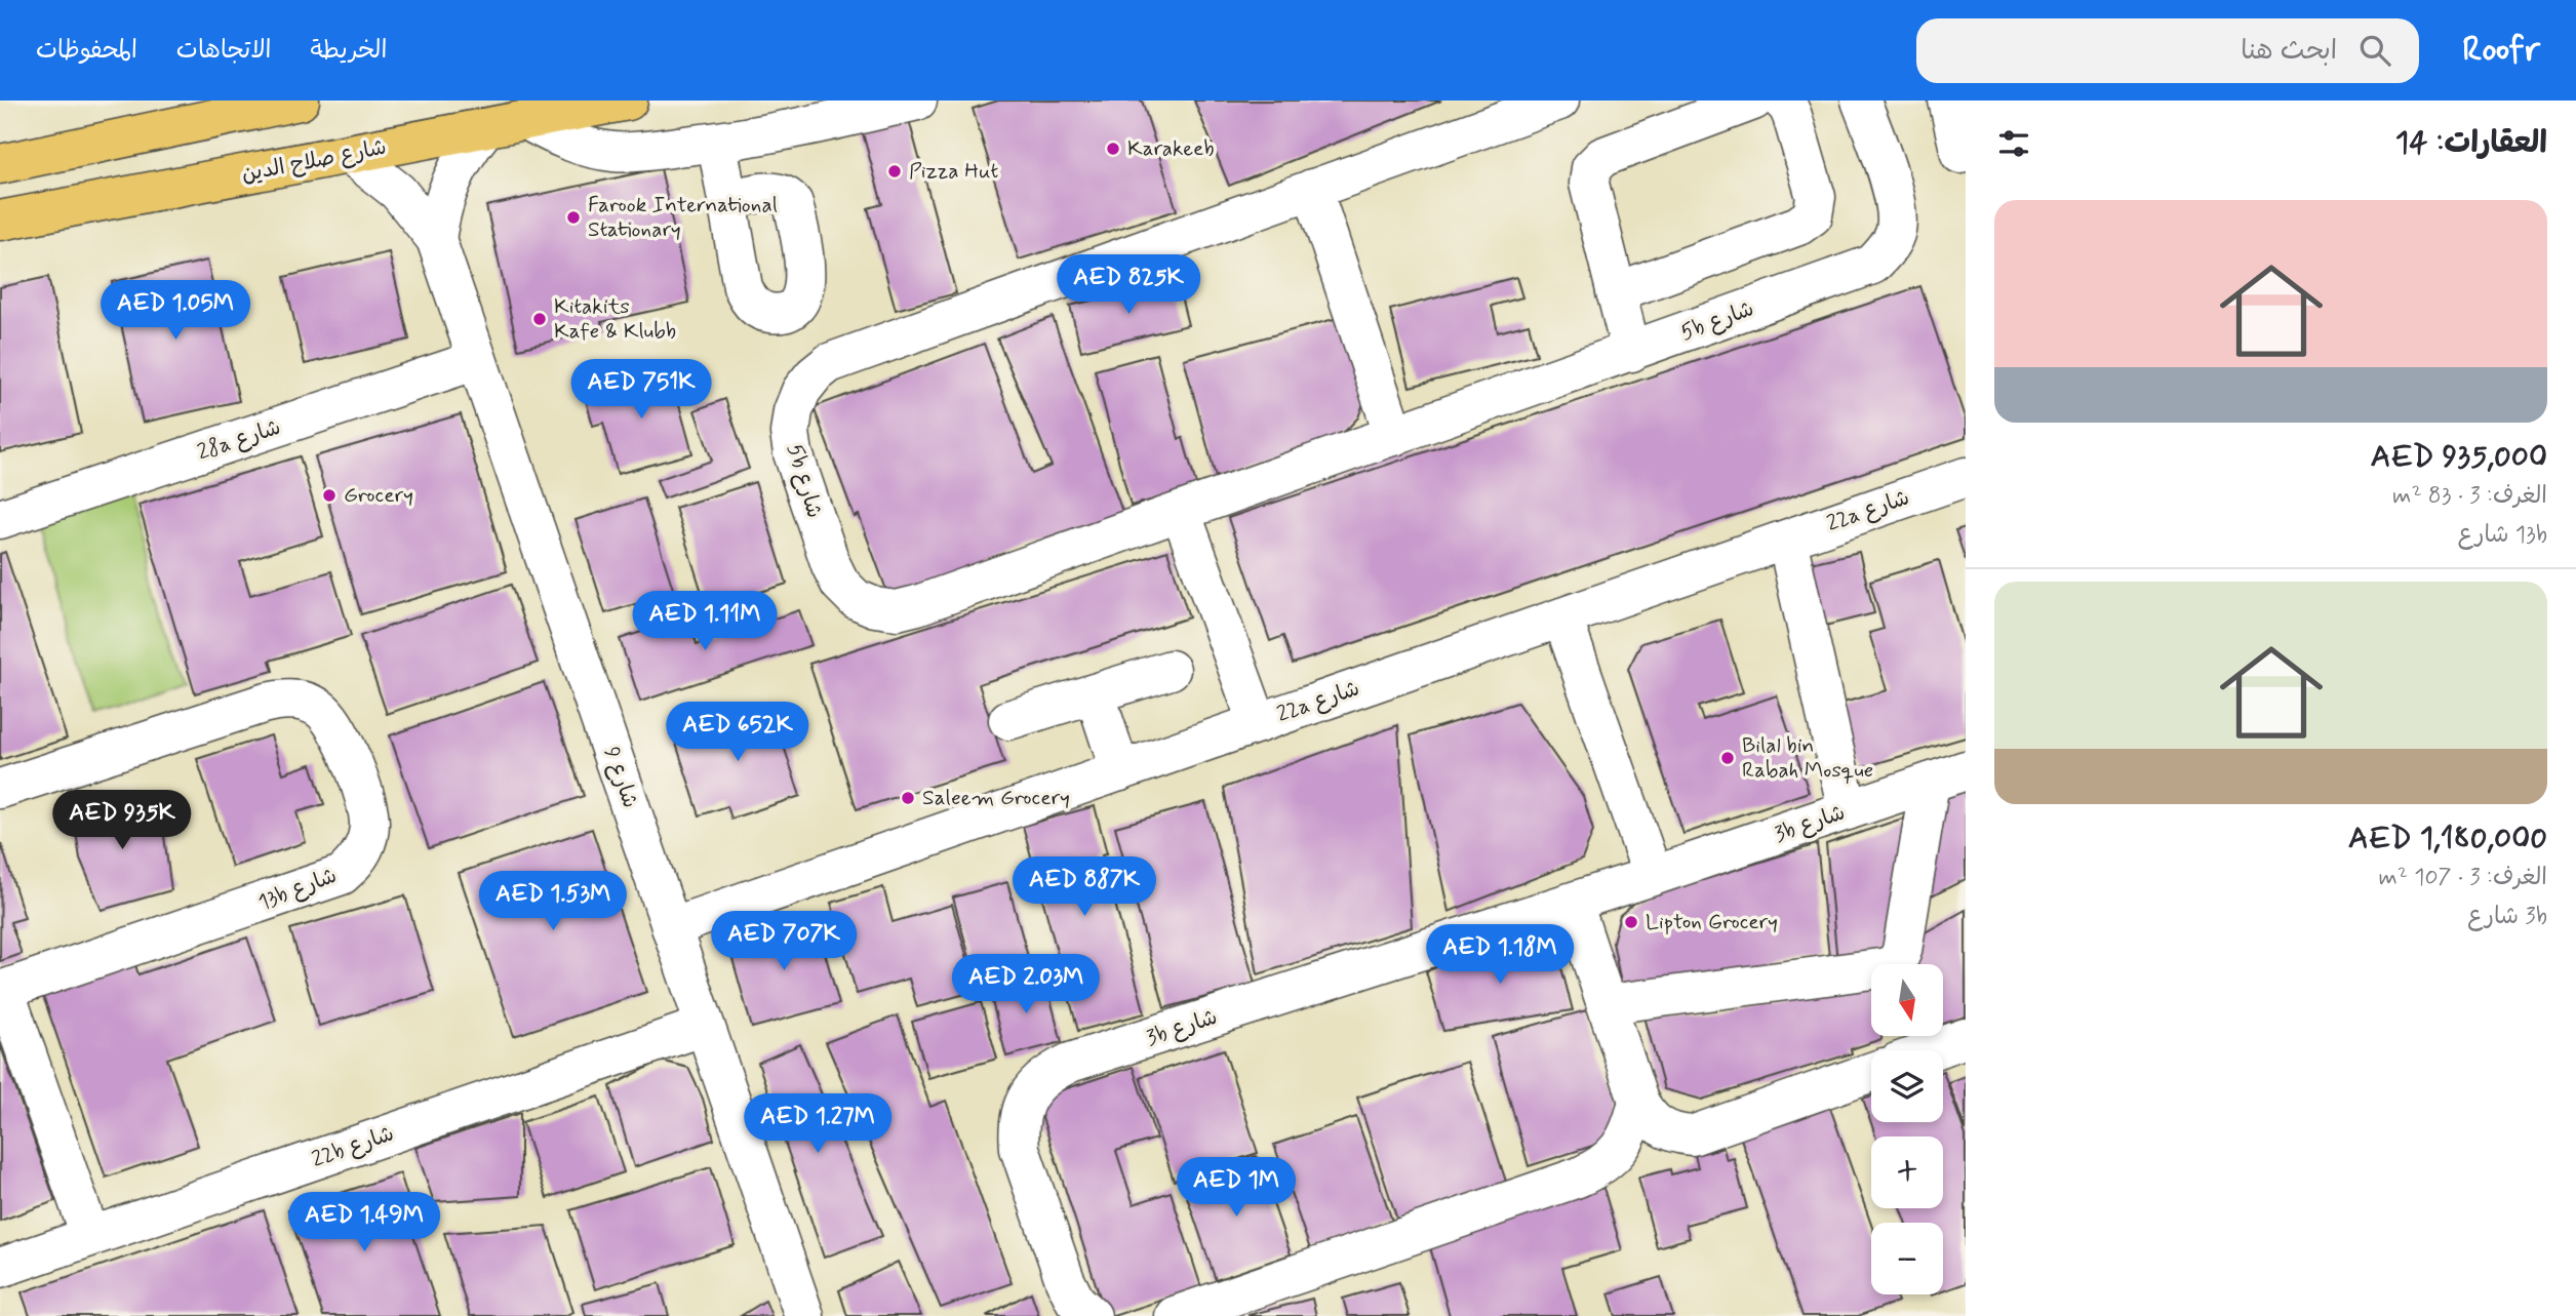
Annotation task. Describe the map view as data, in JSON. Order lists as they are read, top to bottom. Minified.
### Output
{"streets":{"main road":["شارع صلاح الدين"],"street":["5b شارع","28a شارع","22a شارع","شارع 9","3b شارع","13b شارع","22b شارع"]},"crossings":[["شارع صلاح الدين","شارع 9"],["28a شارع","شارع 9"],["22a شارع","شارع 9"],["شارع 9","22b شارع"],["13b شارع","22b شارع"]],"places":["Karakeeb","Pizza Hut","Farook International Stationary","Kitakits Kafe & Klubb","Grocery","Bilal bin Rabah Mosque","Saleem Grocery","Lipton Grocery"],"north":"bottom","page":{"header":"Roofr","search":"ابحث هنا","nav":["الخريطة","الاتجاهات","المحفوظات"],"heading":"العقارات: 14","list":[{"name":"AED 935,000","note":"الغرف: 3 · 83 m² · 13b شارع"},{"name":"AED 1,180,000","note":"الغرف: 3 · 107 m² · 3b شارع"}],"price":["AED 825K","AED 1.05M","AED 751K","AED 1.11M","AED 652K","AED 935K","AED 887K","AED 1.53M","AED 707K","AED 1.18M","AED 2.03M","AED 1.27M","AED 1M","AED 1.49M"],"map_buttons":["+","−"]}}
